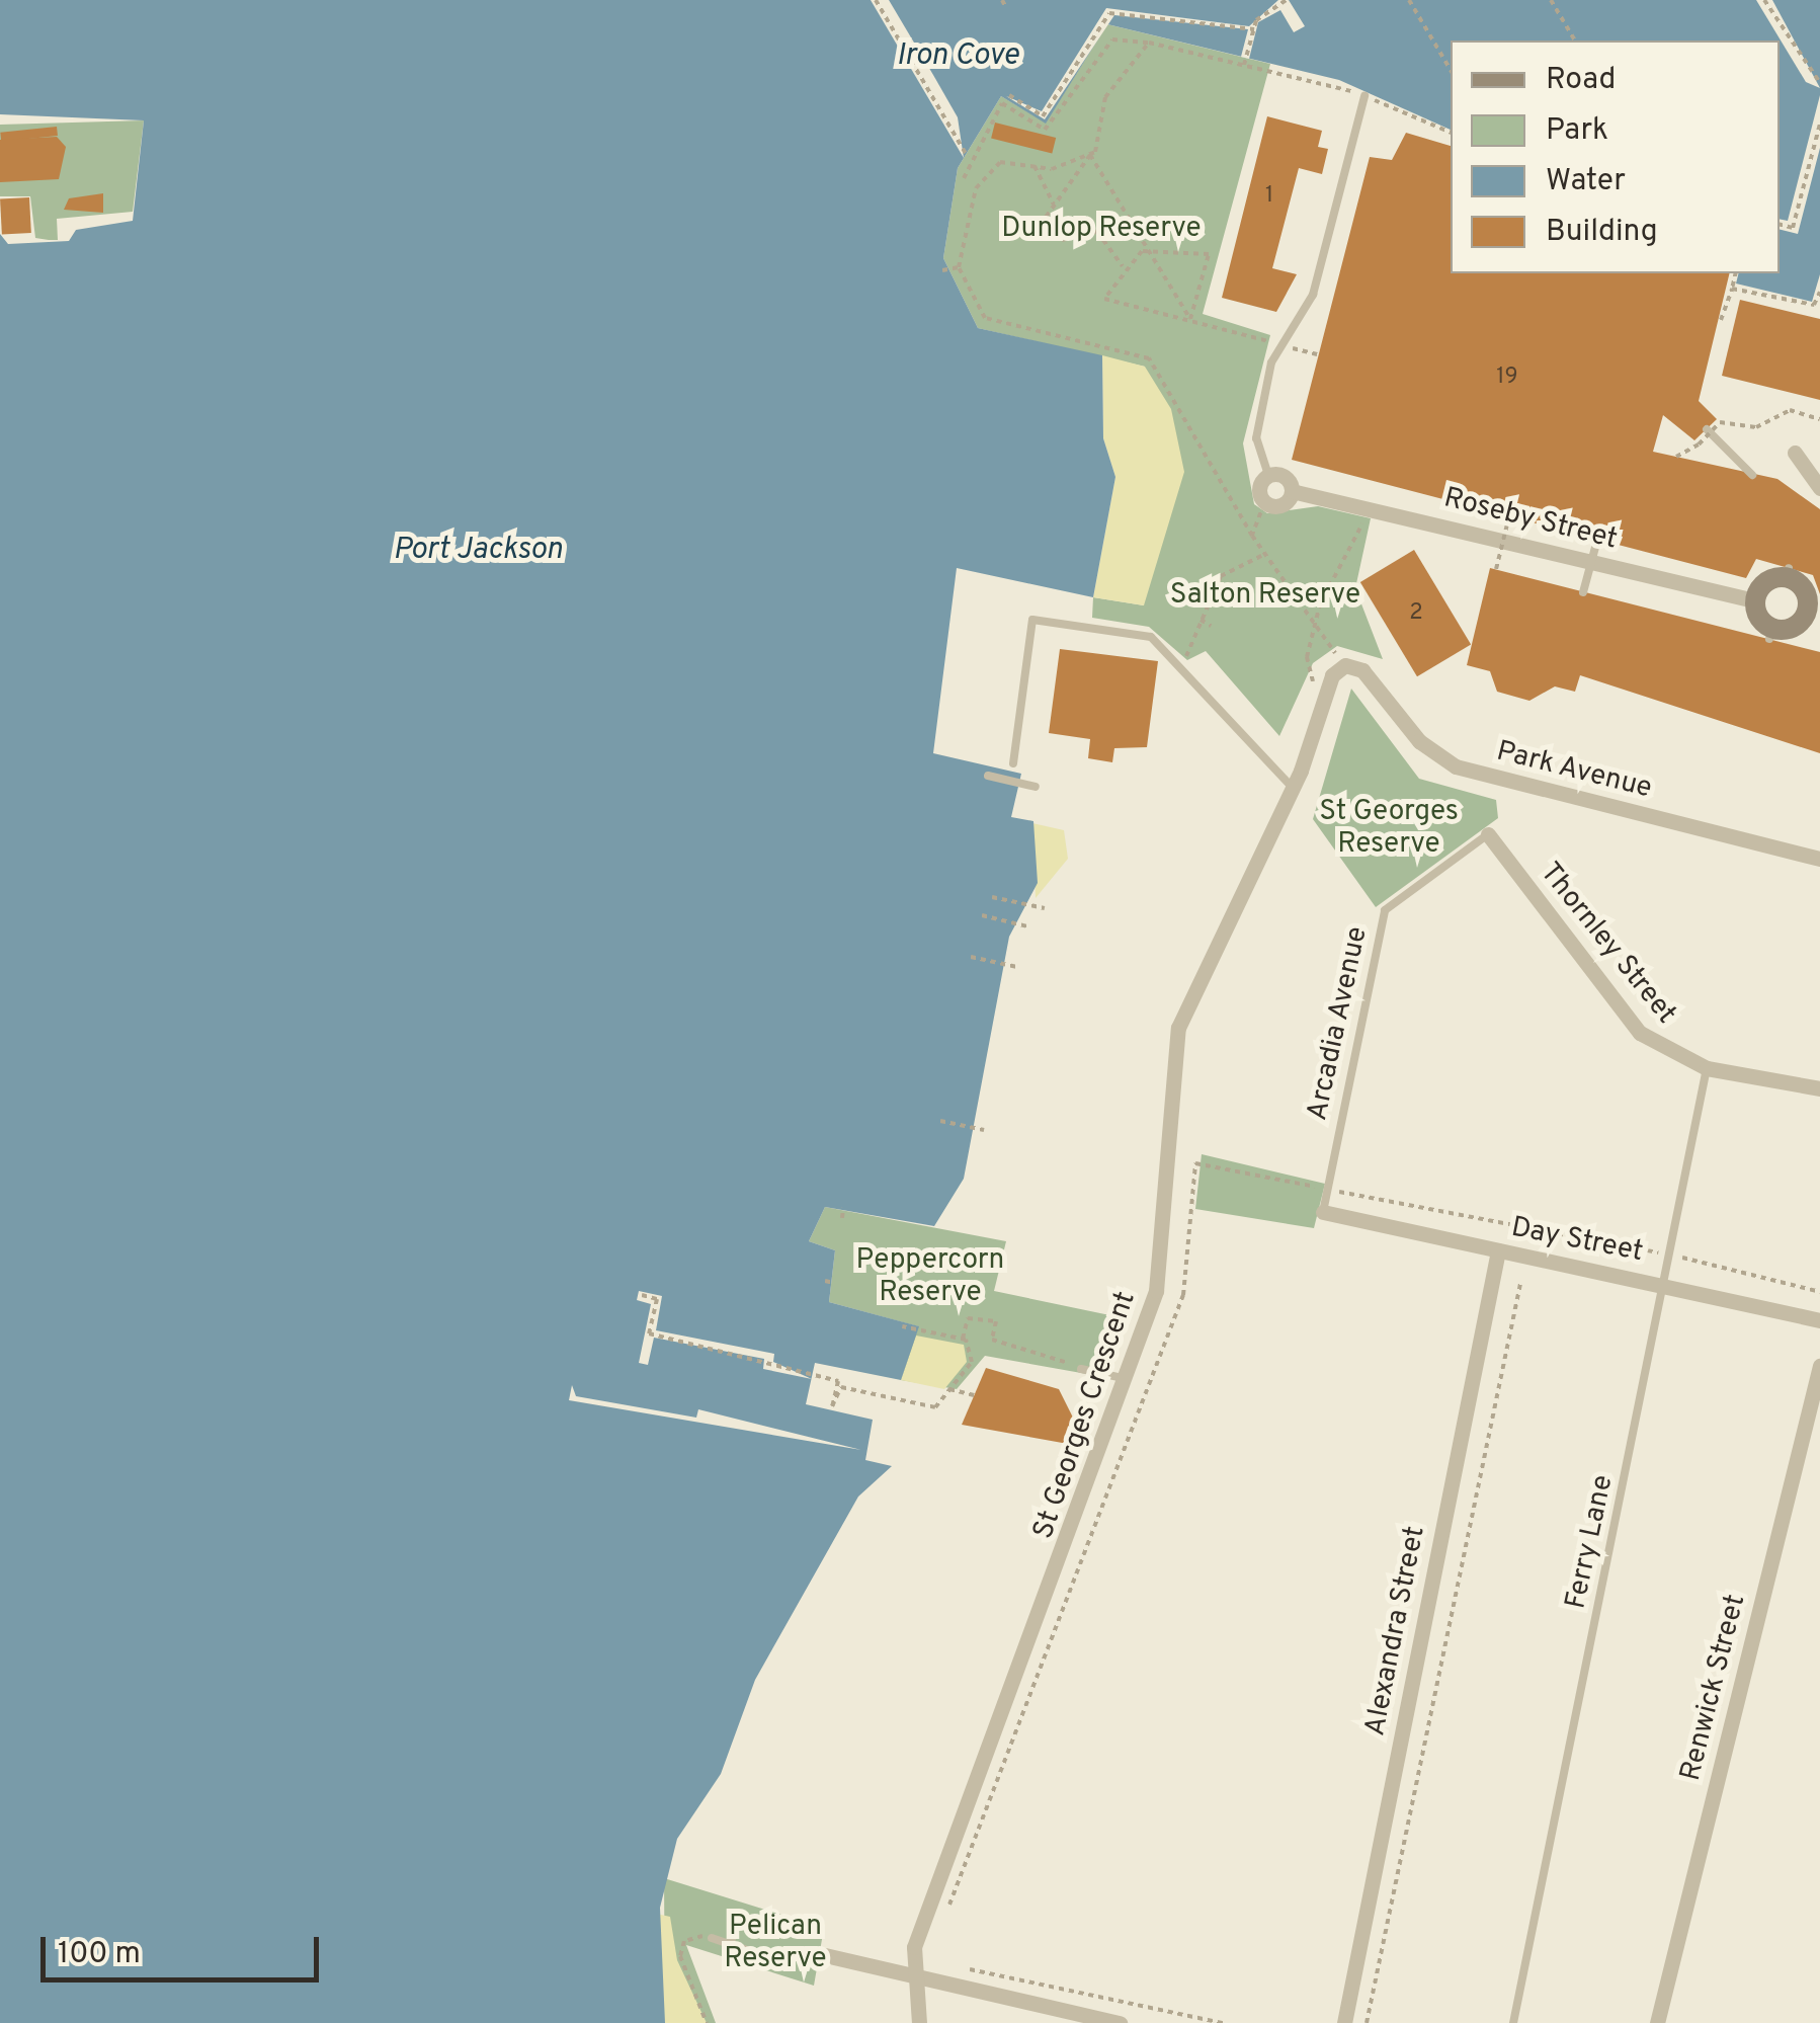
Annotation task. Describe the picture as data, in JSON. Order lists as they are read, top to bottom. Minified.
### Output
{"streets":{"street":["Roseby Street","Park Avenue","Thornley Street","Day Street","St Georges Crescent","Alexandra Street","Renwick Street"],"lane":["Arcadia Avenue","Ferry Lane"]},"crossings":[["Park Avenue","St Georges Crescent"],["Thornley Street","Arcadia Avenue"],["Thornley Street","Ferry Lane"],["Arcadia Avenue","Day Street"],["Arcadia Avenue","St Georges Crescent"],["Day Street","Ferry Lane"],["Day Street","Alexandra Street"]],"water":["Iron Cove","Port Jackson"],"parks":["Dunlop Reserve","Salton Reserve","St Georges Reserve","Peppercorn Reserve","Pelican Reserve"],"house_numbers":["1","19","2"],"legend":["Road","Park","Water","Building"],"scale_bar":"100 m"}
